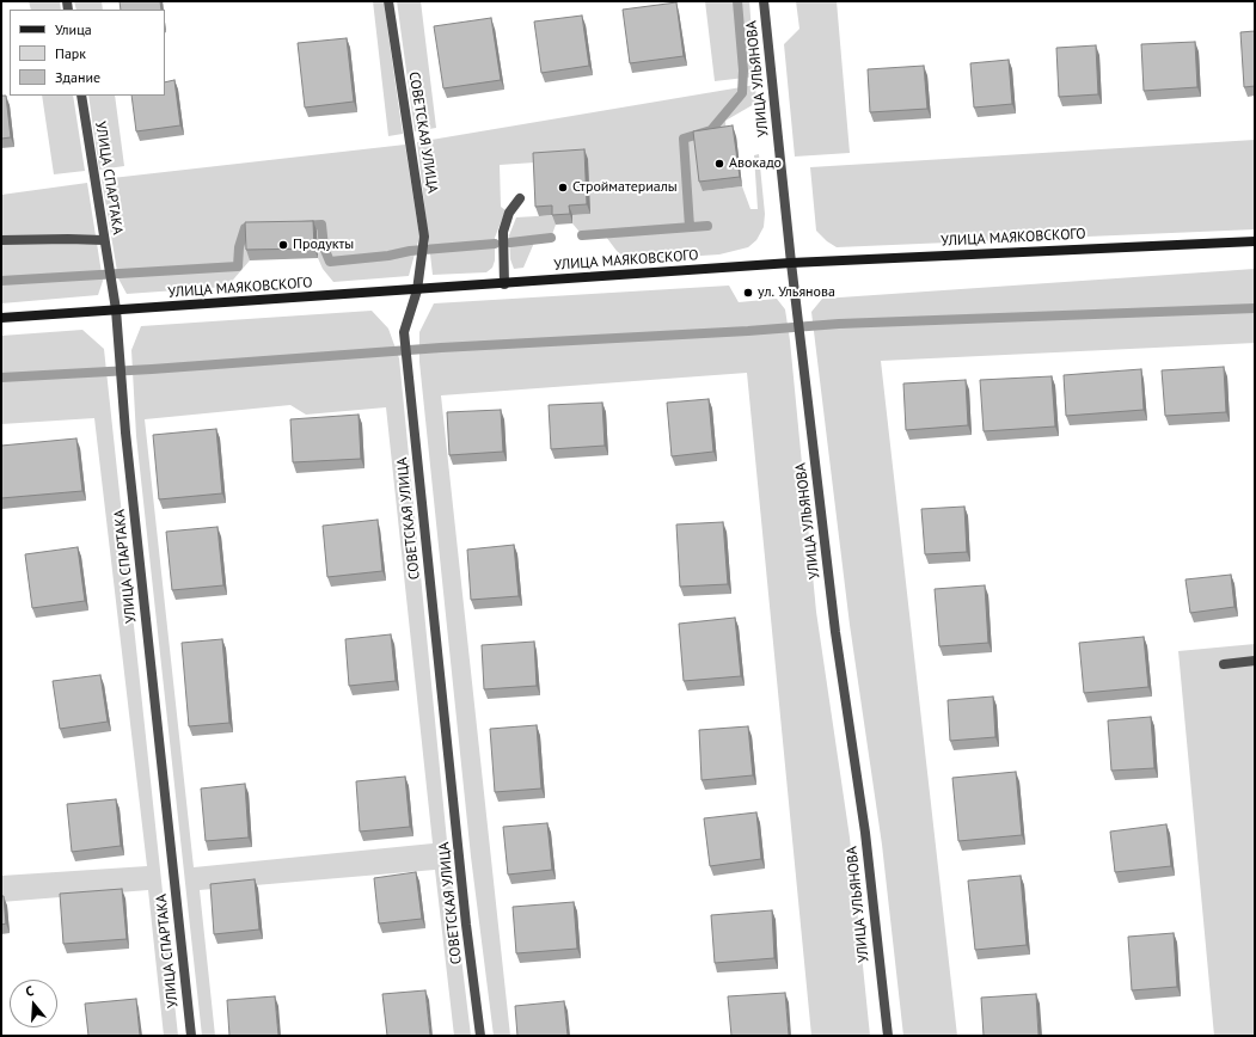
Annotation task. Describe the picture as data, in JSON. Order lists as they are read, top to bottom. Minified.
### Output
{"streets":{"main road":["УЛИЦА МАЯКОВСКОГО"],"street":["УЛИЦА УЛЬЯНОВА","СОВЕТСКАЯ УЛИЦА","УЛИЦА СПАРТАКА"]},"crossings":[["УЛИЦА УЛЬЯНОВА","УЛИЦА МАЯКОВСКОГО"],["СОВЕТСКАЯ УЛИЦА","УЛИЦА МАЯКОВСКОГО"],["УЛИЦА СПАРТАКА","УЛИЦА МАЯКОВСКОГО"]],"places":["Авокадо","Стройматериалы","Продукты","ул. Ульянова"],"legend":["Улица","Парк","Здание"],"north":"top"}
